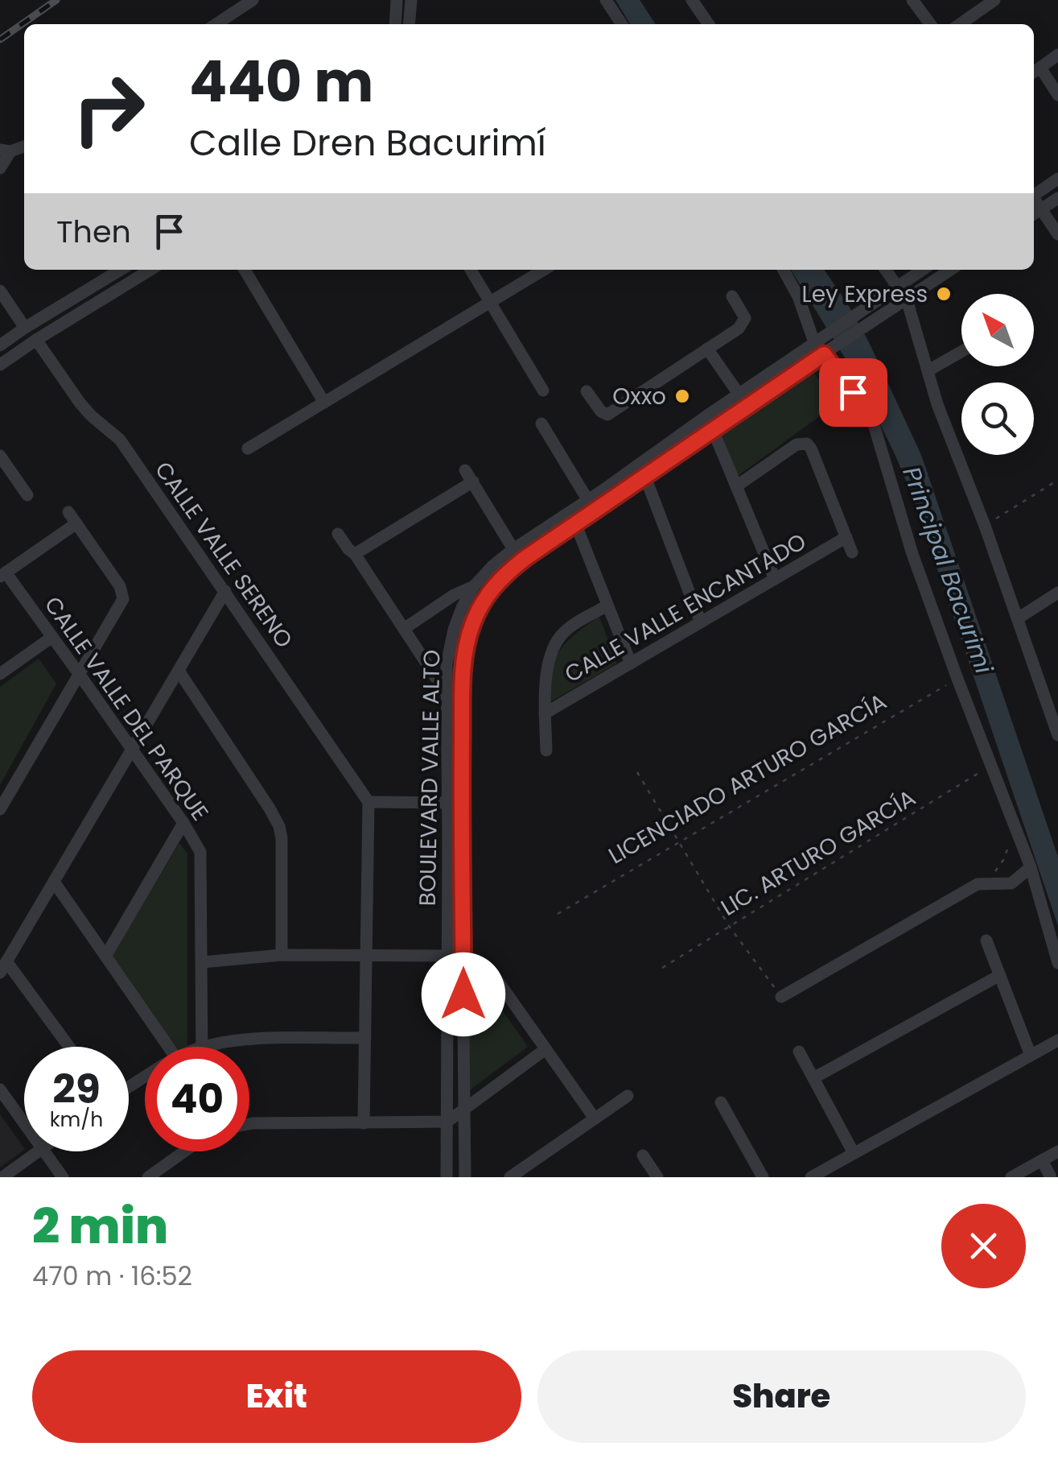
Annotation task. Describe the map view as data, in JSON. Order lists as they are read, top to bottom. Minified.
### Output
{"streets":{"street":["CALLE VALLE SERENO","CALLE VALLE ENCANTADO","CALLE VALLE DEL PARQUE","BOULEVARD VALLE ALTO"],"path":["LICENCIADO ARTURO GARCÍA","LIC. ARTURO GARCÍA"]},"water":["Principal Bacurimi"],"places":["Ley Express","Oxxo"],"north":"top left","page":{"turn":["440 m","Calle Dren Bacurimí"],"then":"Then","speed":"29 km/h","limit":"40","heading":["2 min","470 m · 16:52"],"buttons":["Exit","Share"]}}
